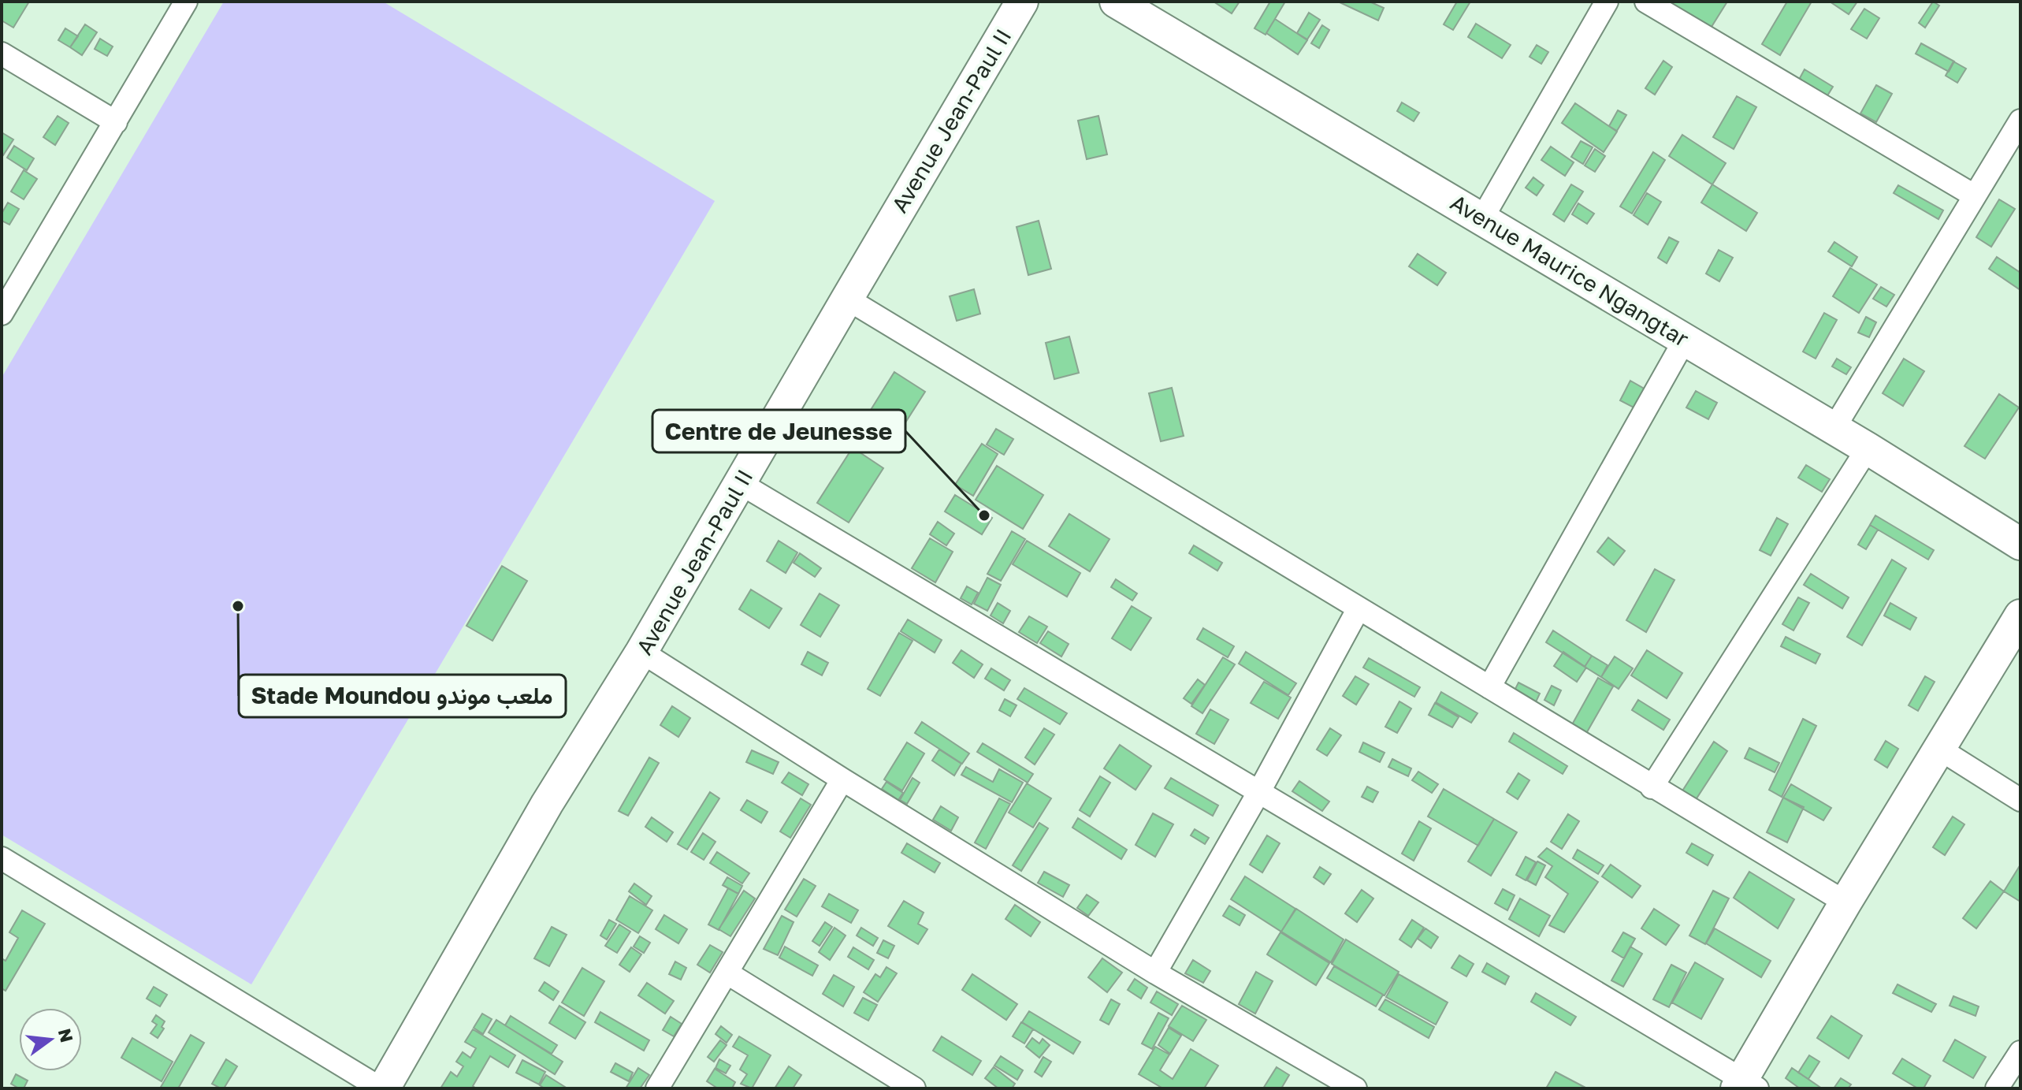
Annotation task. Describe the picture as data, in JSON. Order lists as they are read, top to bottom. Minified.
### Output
{"streets":{"street":["Avenue Jean-Paul II","Avenue Maurice Ngangtar"]},"places":["Centre de Jeunesse","Stade Moundou ملعب موندو"],"north":"right"}
